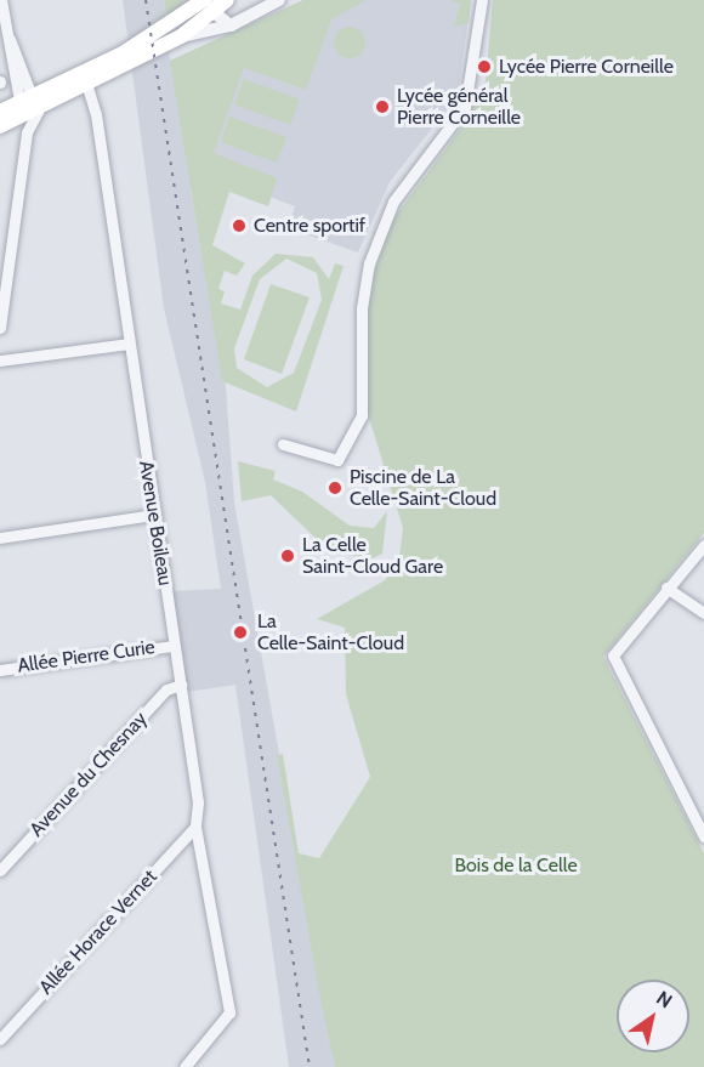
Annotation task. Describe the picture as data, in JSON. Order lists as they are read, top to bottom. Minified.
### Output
{"streets":{"street":["Avenue Boileau","Allée Pierre Curie","Avenue du Chesnay","Allée Horace Vernet"]},"crossings":[["Avenue Boileau","Allée Pierre Curie"],["Avenue Boileau","Avenue du Chesnay"],["Avenue Boileau","Allée Horace Vernet"]],"parks":["Bois de la Celle"],"places":["Lycée Pierre Corneille","Lycée général Pierre Corneille","Centre sportif","Piscine de La Celle-Saint-Cloud","La Celle Saint-Cloud Gare","La Celle-Saint-Cloud"],"north":"top right"}
